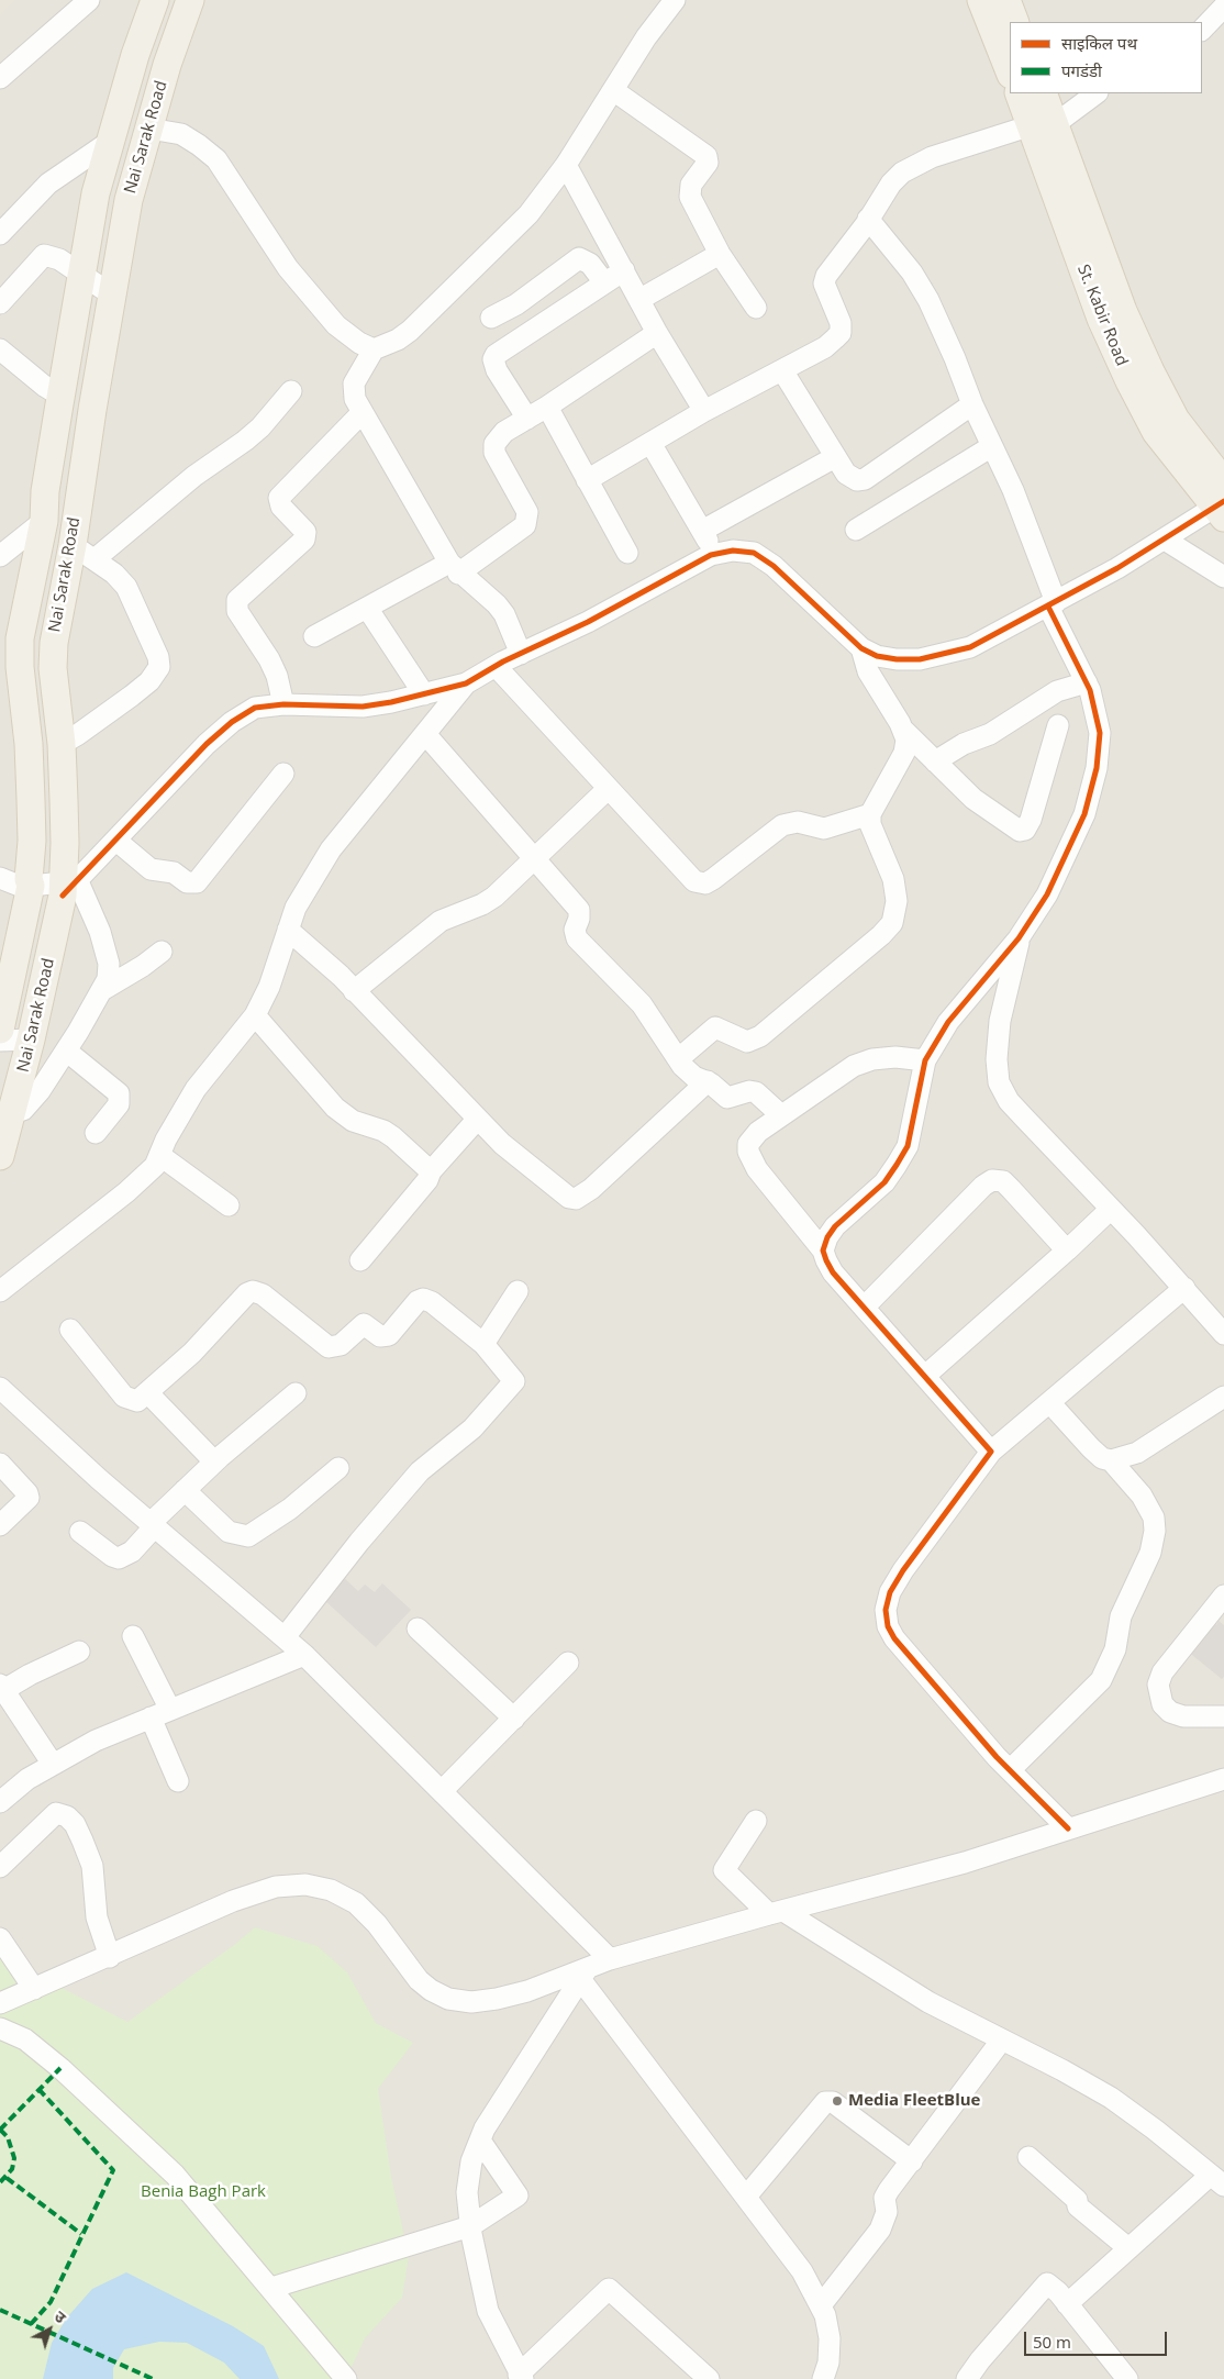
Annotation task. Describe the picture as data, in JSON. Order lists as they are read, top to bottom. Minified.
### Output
{"streets":{"main road":["Nai Sarak Road","St. Kabir Road"]},"parks":["Benia Bagh Park"],"places":["Media FleetBlue"],"legend":["साइकिल पथ","पगडंडी"],"scale_bar":"50 m","north":"top right"}
